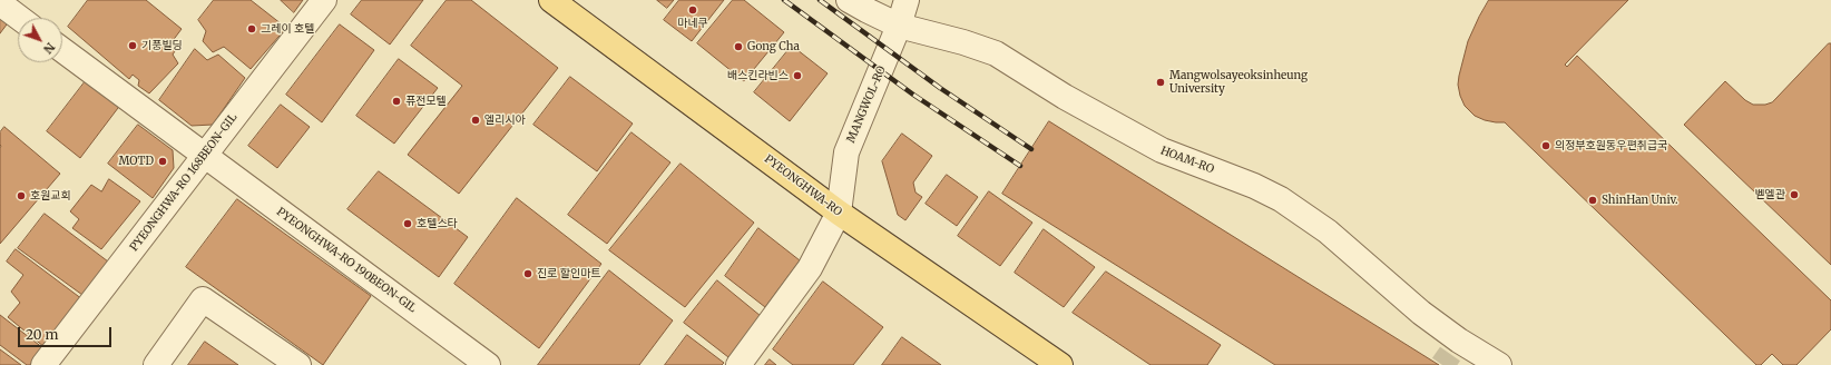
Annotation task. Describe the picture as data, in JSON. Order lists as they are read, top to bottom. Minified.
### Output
{"streets":{"main road":["PYEONGHWA-RO"],"street":["MANGWOL-RO","HOAM-RO","PYEONGHWA-RO 168BEON-GIL","PYEONGHWA-RO 190BEON-GIL"]},"crossings":[["MANGWOL-RO","HOAM-RO"],["MANGWOL-RO","PYEONGHWA-RO"],["PYEONGHWA-RO 168BEON-GIL","PYEONGHWA-RO 190BEON-GIL"]],"places":["마네쿠","그레이 호텔","기풍빌딩","Gong Cha","배스킨라빈스","Mangwolsayeoksinheung University","퓨전모텔","엘리시아","의정부호원동우편취급국","MOTD","벧엘관","호원교회","ShinHan Univ.","호텔스타","진로 할인마트"],"scale_bar":"20 m","north":"bottom right"}
